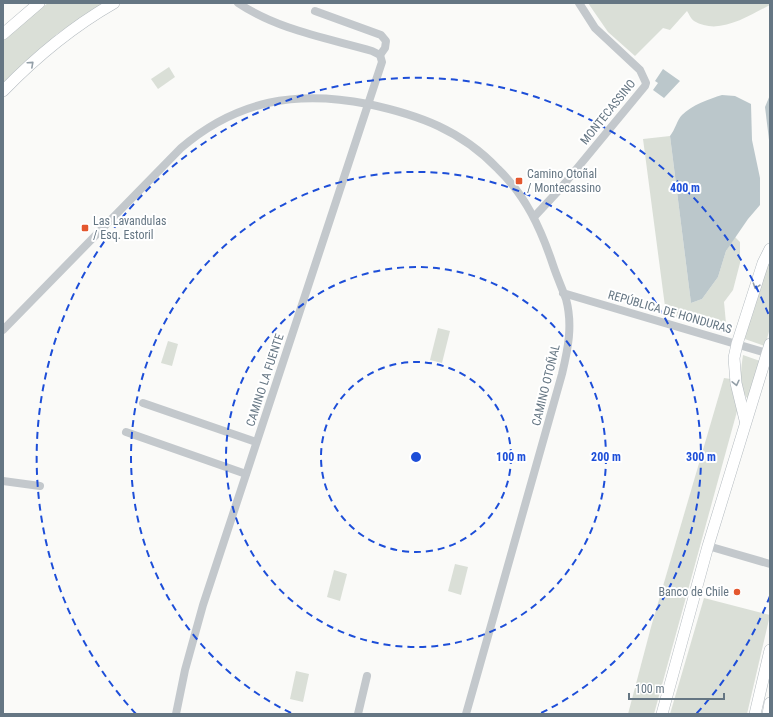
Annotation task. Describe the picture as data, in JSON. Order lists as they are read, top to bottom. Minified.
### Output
{"streets":{"street":["MONTECASSINO","REPÚBLICA DE HONDURAS","CAMINO LA FUENTE","CAMINO OTOÑAL"]},"crossings":[["MONTECASSINO","CAMINO OTOÑAL"],["REPÚBLICA DE HONDURAS","CAMINO OTOÑAL"],["CAMINO LA FUENTE","CAMINO OTOÑAL"]],"places":{"transit":["Camino Otoñal / Montecassino","Las Lavandulas / Esq. Estoril"],"other":["Banco de Chile"]},"scale_bar":"100 m","rings":["400 m","100 m","200 m","300 m"]}
